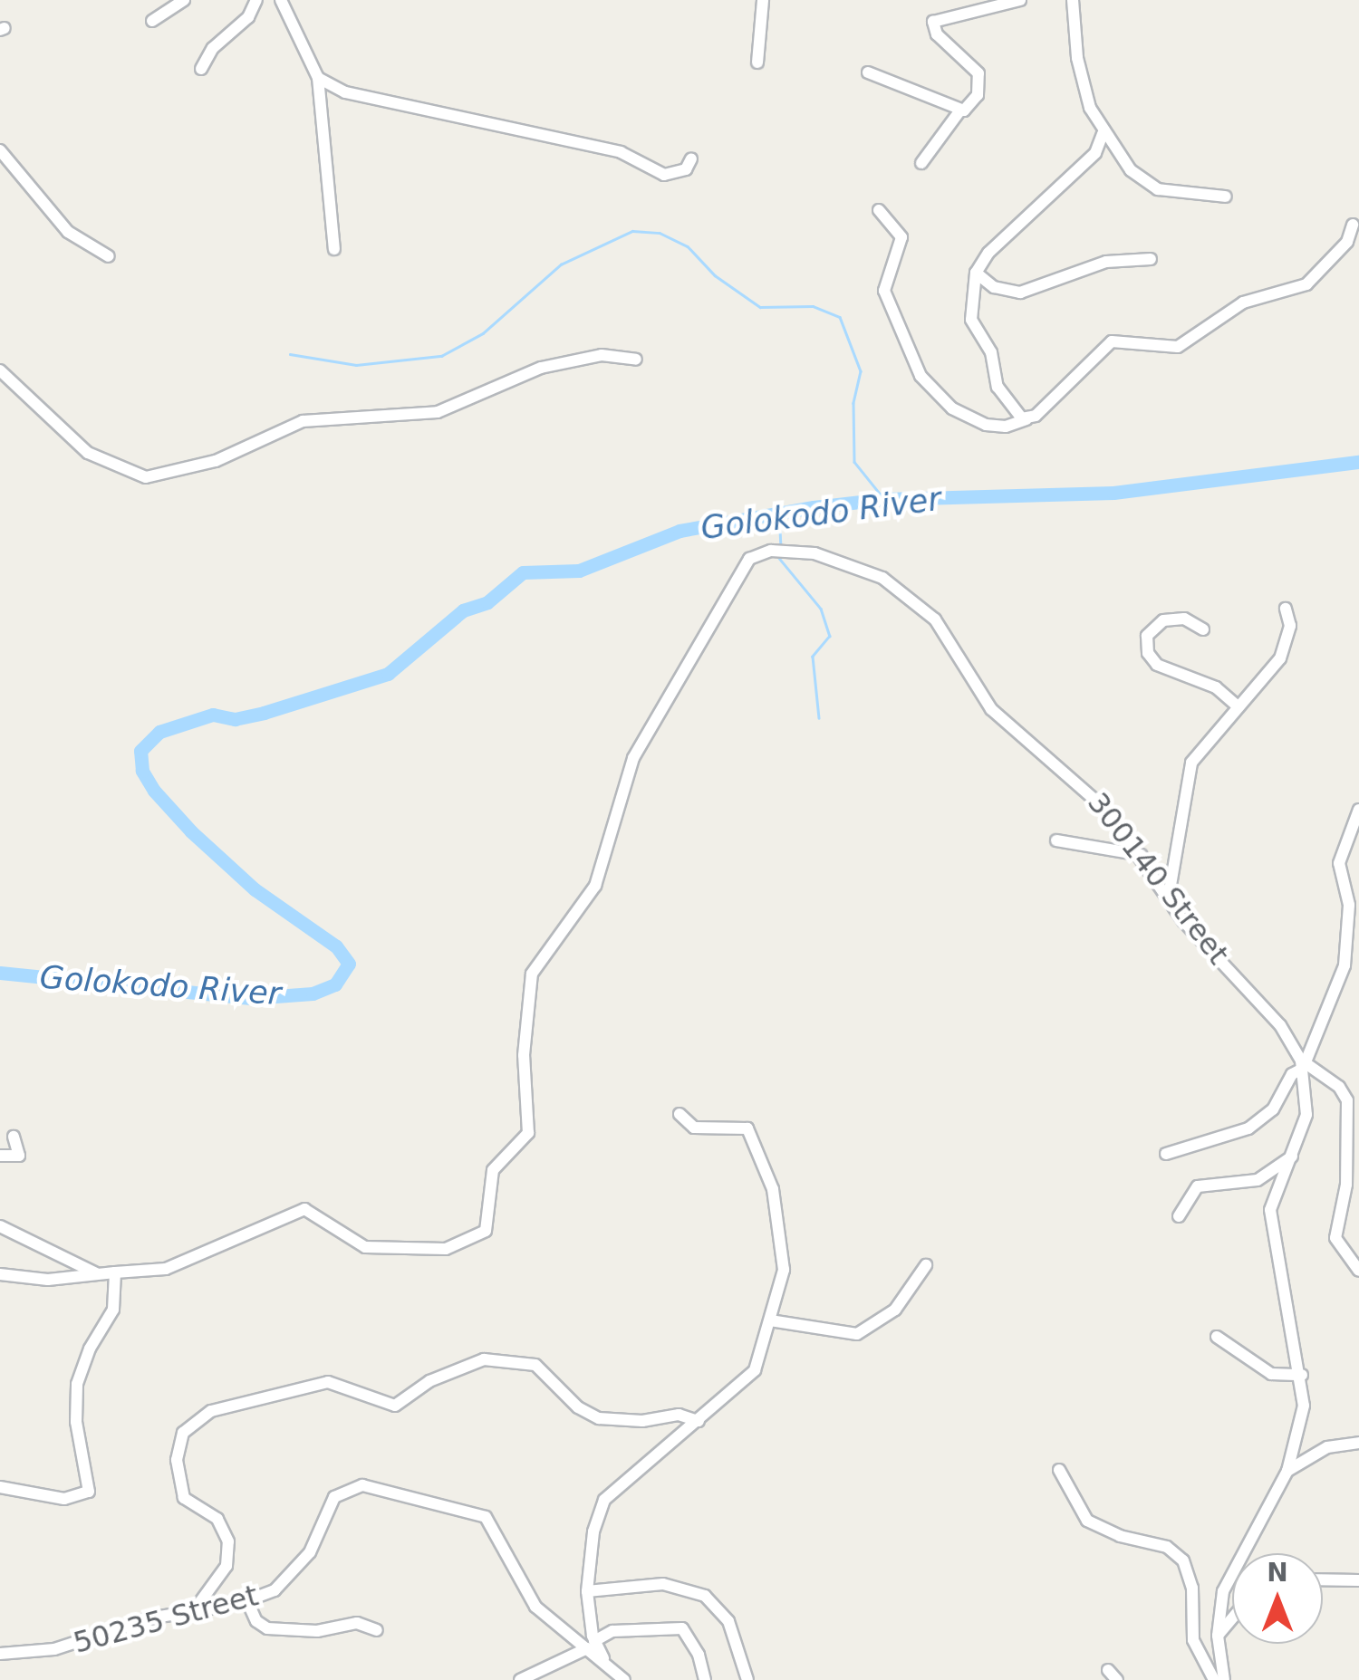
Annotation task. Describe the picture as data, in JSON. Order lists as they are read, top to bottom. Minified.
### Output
{"streets":{"street":["300140 Street","50235 Street"]},"water":["Golokodo River"],"north":"top"}
